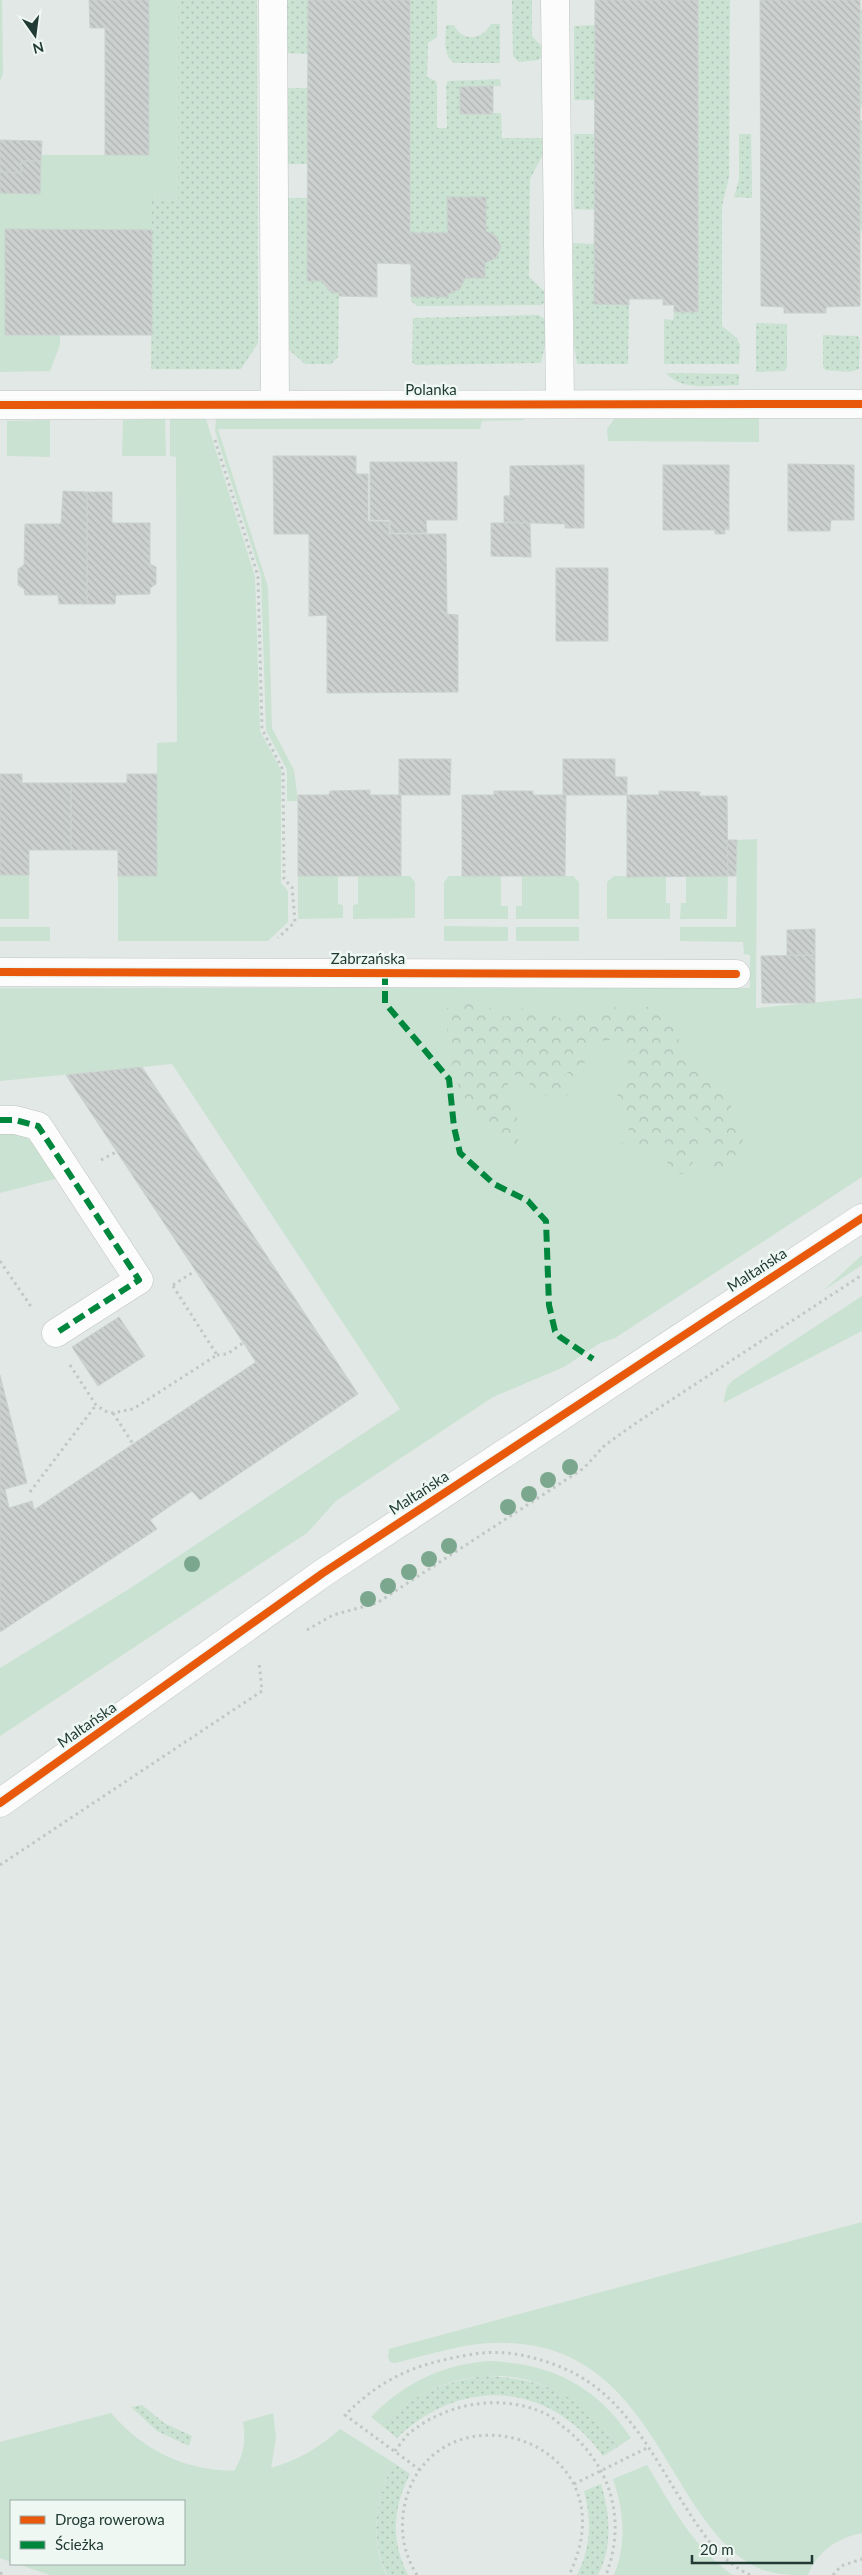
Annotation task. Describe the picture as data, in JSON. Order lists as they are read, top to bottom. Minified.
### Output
{"streets":{"street":["Polanka","Zabrzańska","Maltańska"]},"legend":["Droga rowerowa","Ścieżka"],"scale_bar":"20 m","north":"bottom"}
